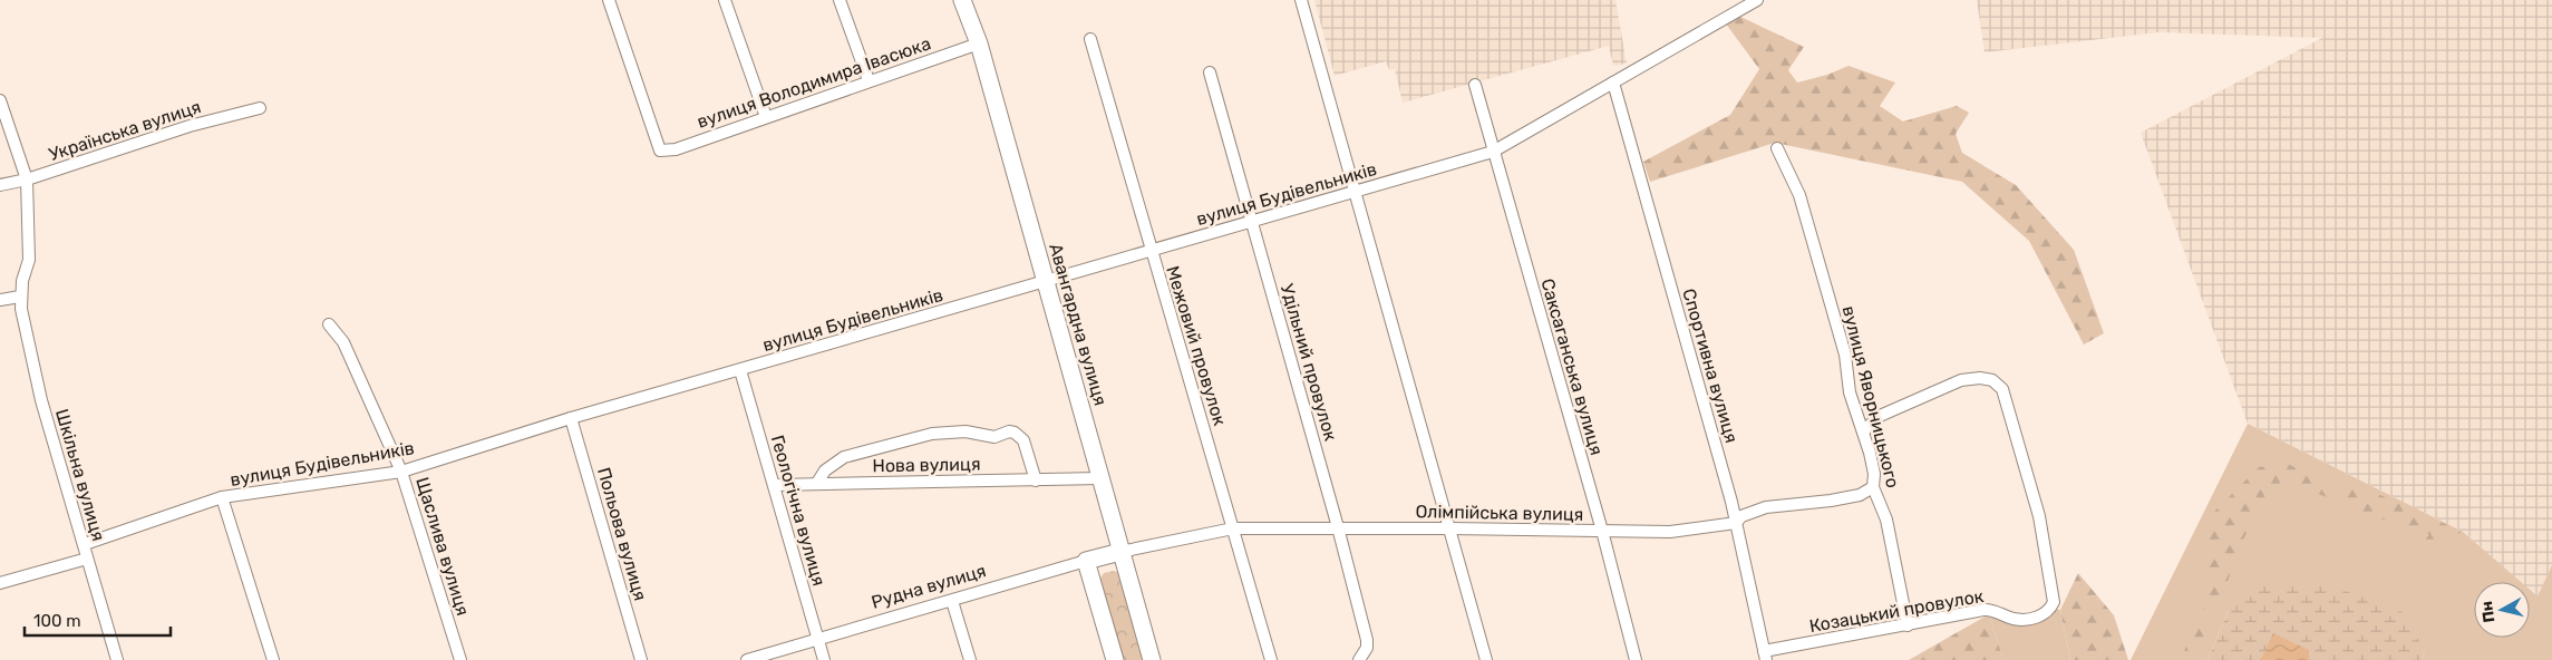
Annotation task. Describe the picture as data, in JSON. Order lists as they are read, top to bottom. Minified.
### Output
{"streets":{"street":["вулиця Володимира Івасюка","Українська вулиця","вулиця Будівельників","Авангардна вулиця","Межовий провулок","Удільний провулок","Спортивна вулиця","Саксаганська вулиця","вулиця Яворницького","Нова вулиця","Шкільна вулиця","Геологічна вулиця","Олімпійська вулиця","Польова вулиця","Щаслива вулиця","Рудна вулиця","Козацький провулок"]},"crossings":[["вулиця Володимира Івасюка","Авангардна вулиця"],["вулиця Будівельників","Авангардна вулиця"],["вулиця Будівельників","Межовий провулок"],["вулиця Будівельників","Удільний провулок"],["вулиця Будівельників","Спортивна вулиця"],["вулиця Будівельників","Саксаганська вулиця"],["вулиця Будівельників","Шкільна вулиця"],["вулиця Будівельників","Геологічна вулиця"],["вулиця Будівельників","Польова вулиця"],["вулиця Будівельників","Щаслива вулиця"],["Авангардна вулиця","Нова вулиця"],["Авангардна вулиця","Олімпійська вулиця"],["Авангардна вулиця","Рудна вулиця"],["Межовий провулок","Олімпійська вулиця"],["Удільний провулок","Олімпійська вулиця"],["Спортивна вулиця","Олімпійська вулиця"],["Спортивна вулиця","Козацький провулок"],["Саксаганська вулиця","Олімпійська вулиця"],["вулиця Яворницького","Олімпійська вулиця"],["вулиця Яворницького","Козацький провулок"],["Нова вулиця","Геологічна вулиця"],["Геологічна вулиця","Рудна вулиця"],["Олімпійська вулиця","Рудна вулиця"]],"scale_bar":"100 m","north":"left"}
